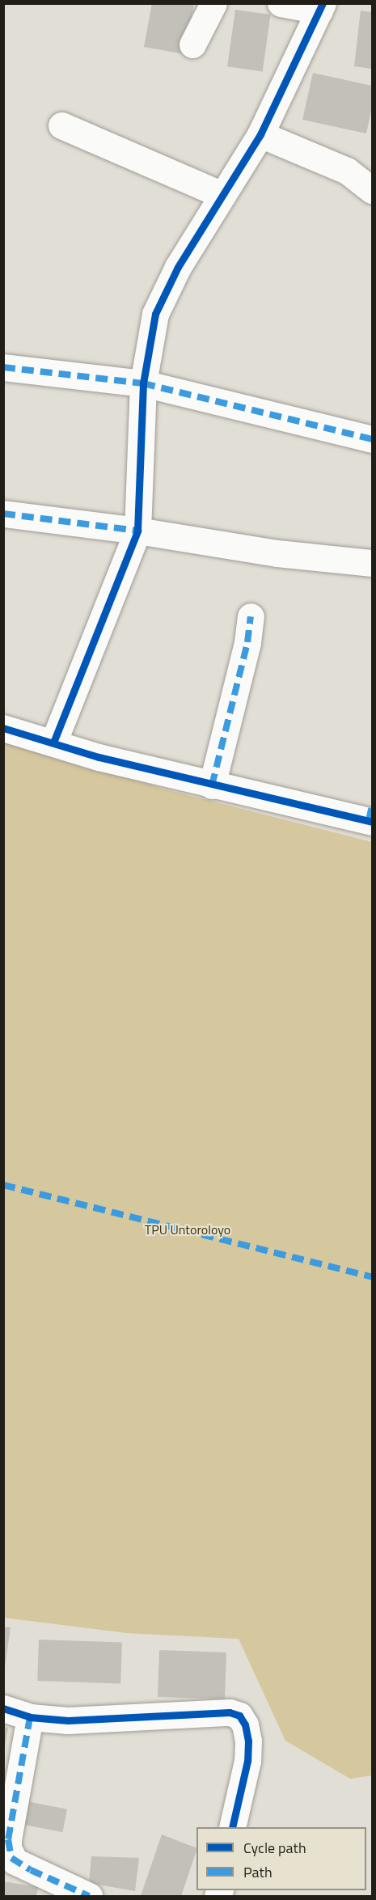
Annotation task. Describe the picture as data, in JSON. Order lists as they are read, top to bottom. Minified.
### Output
{"parks":["TPU Untoroloyo"],"legend":["Cycle path","Path"]}
